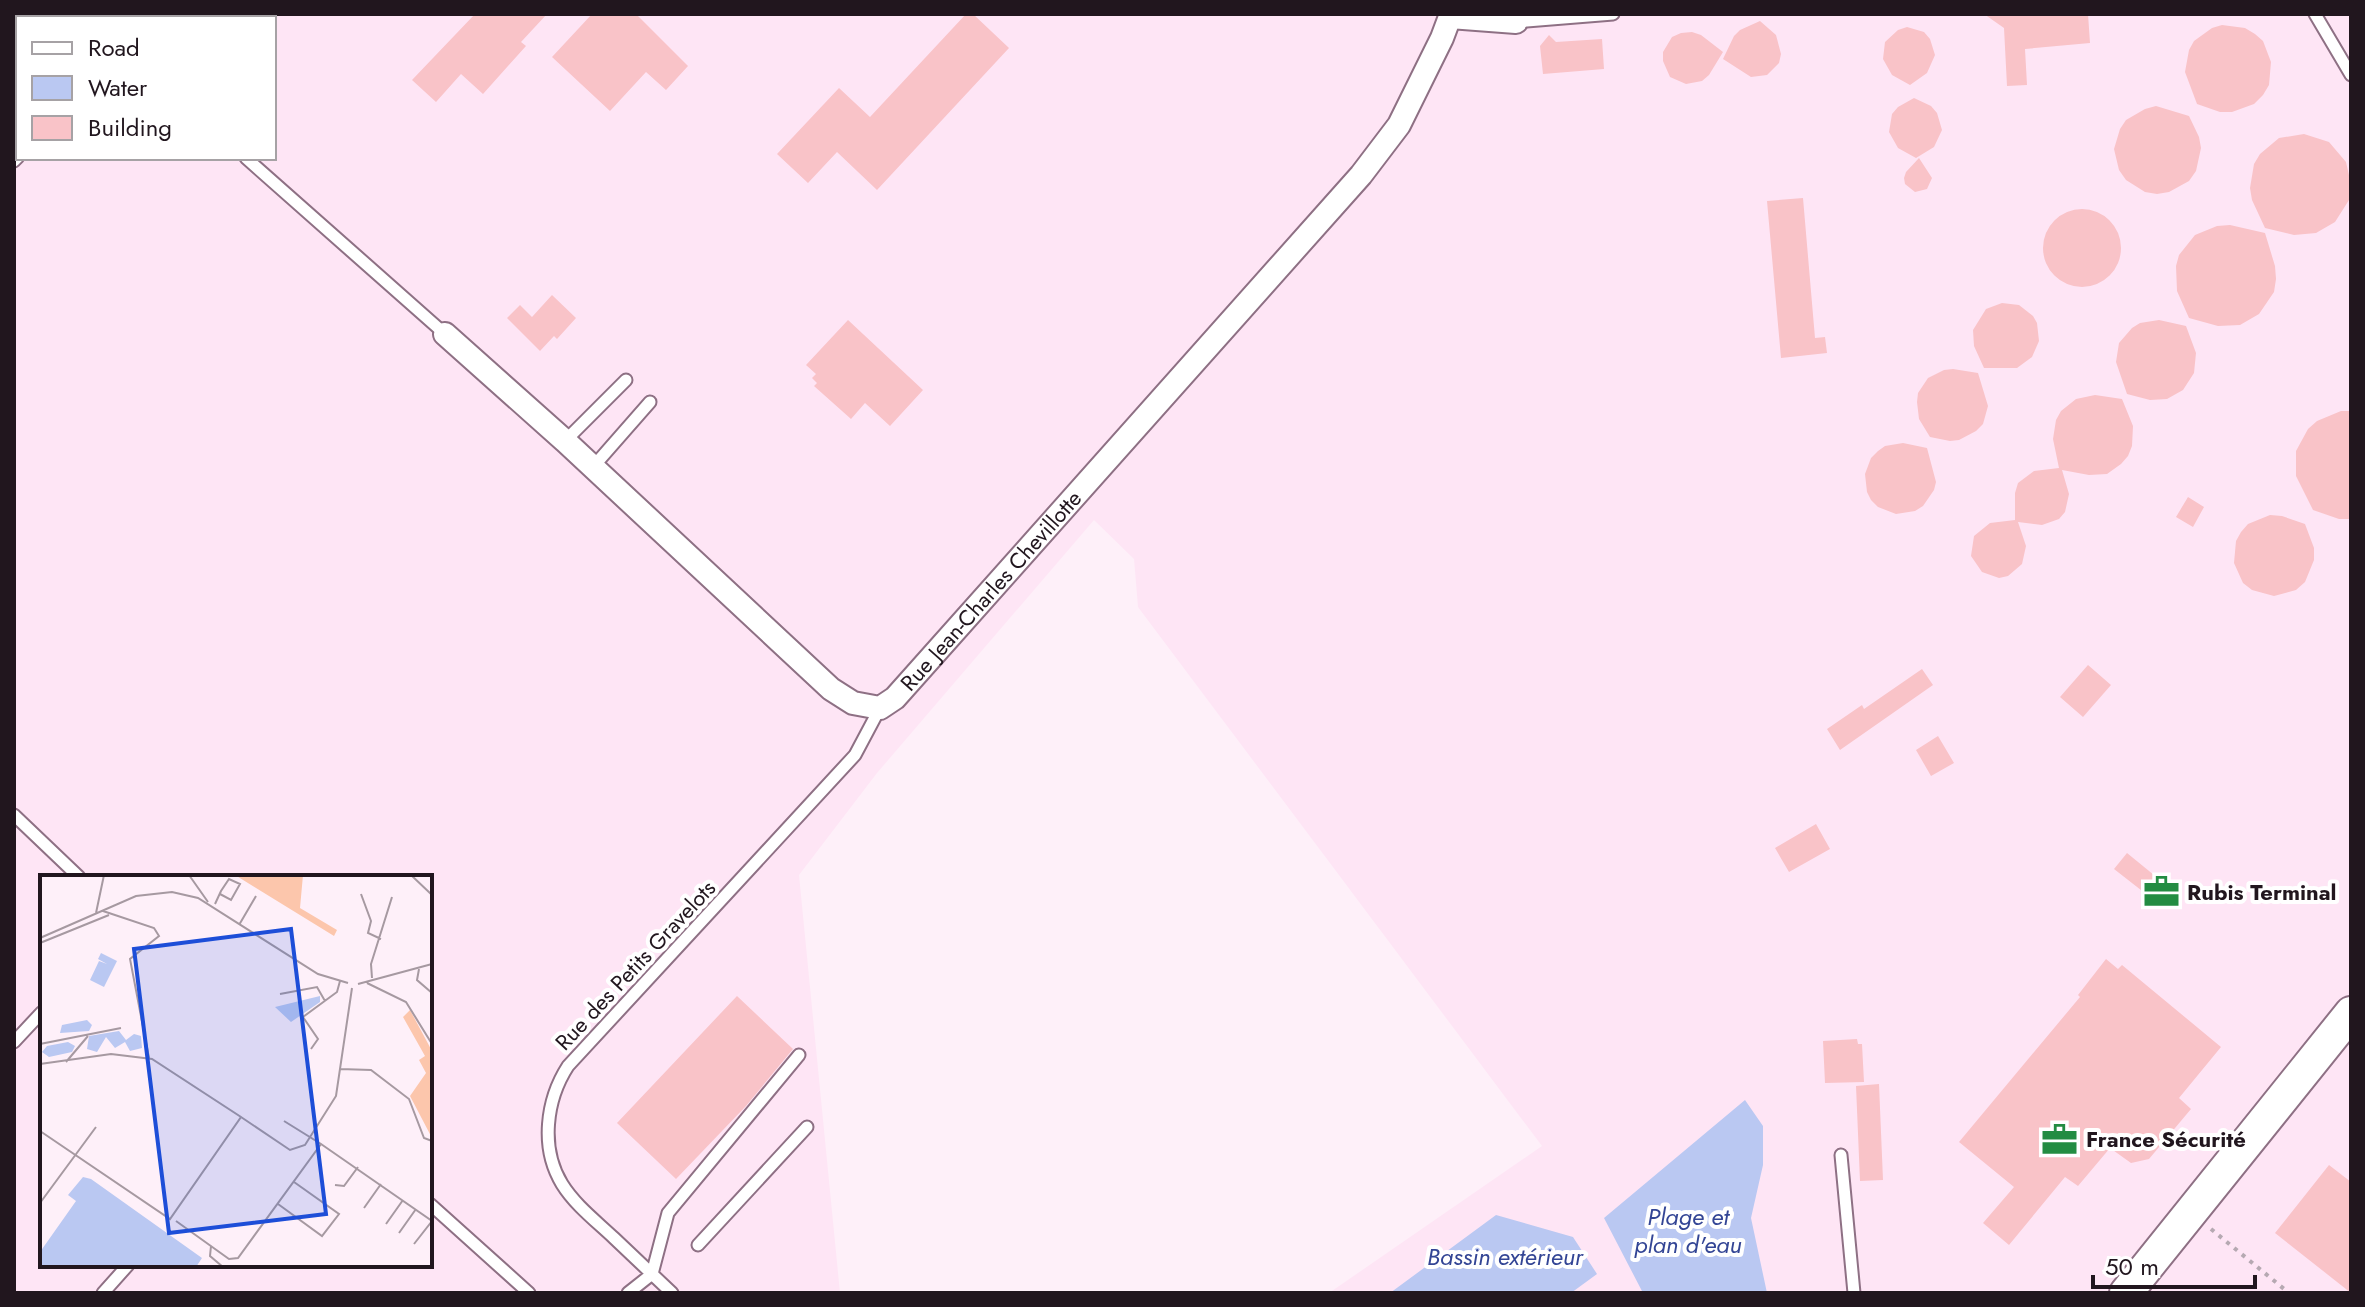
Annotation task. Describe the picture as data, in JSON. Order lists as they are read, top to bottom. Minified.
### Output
{"streets":{"street":["Rue Jean-Charles Chevillotte"],"lane":["Rue des Petits Gravelots"]},"crossings":[["Rue Jean-Charles Chevillotte","Rue des Petits Gravelots"]],"water":["Plage et plan d'eau","Bassin extérieur"],"places":{"office":["Rubis Terminal","France Sécurité"]},"legend":["Road","Water","Building"],"scale_bar":"50 m"}
